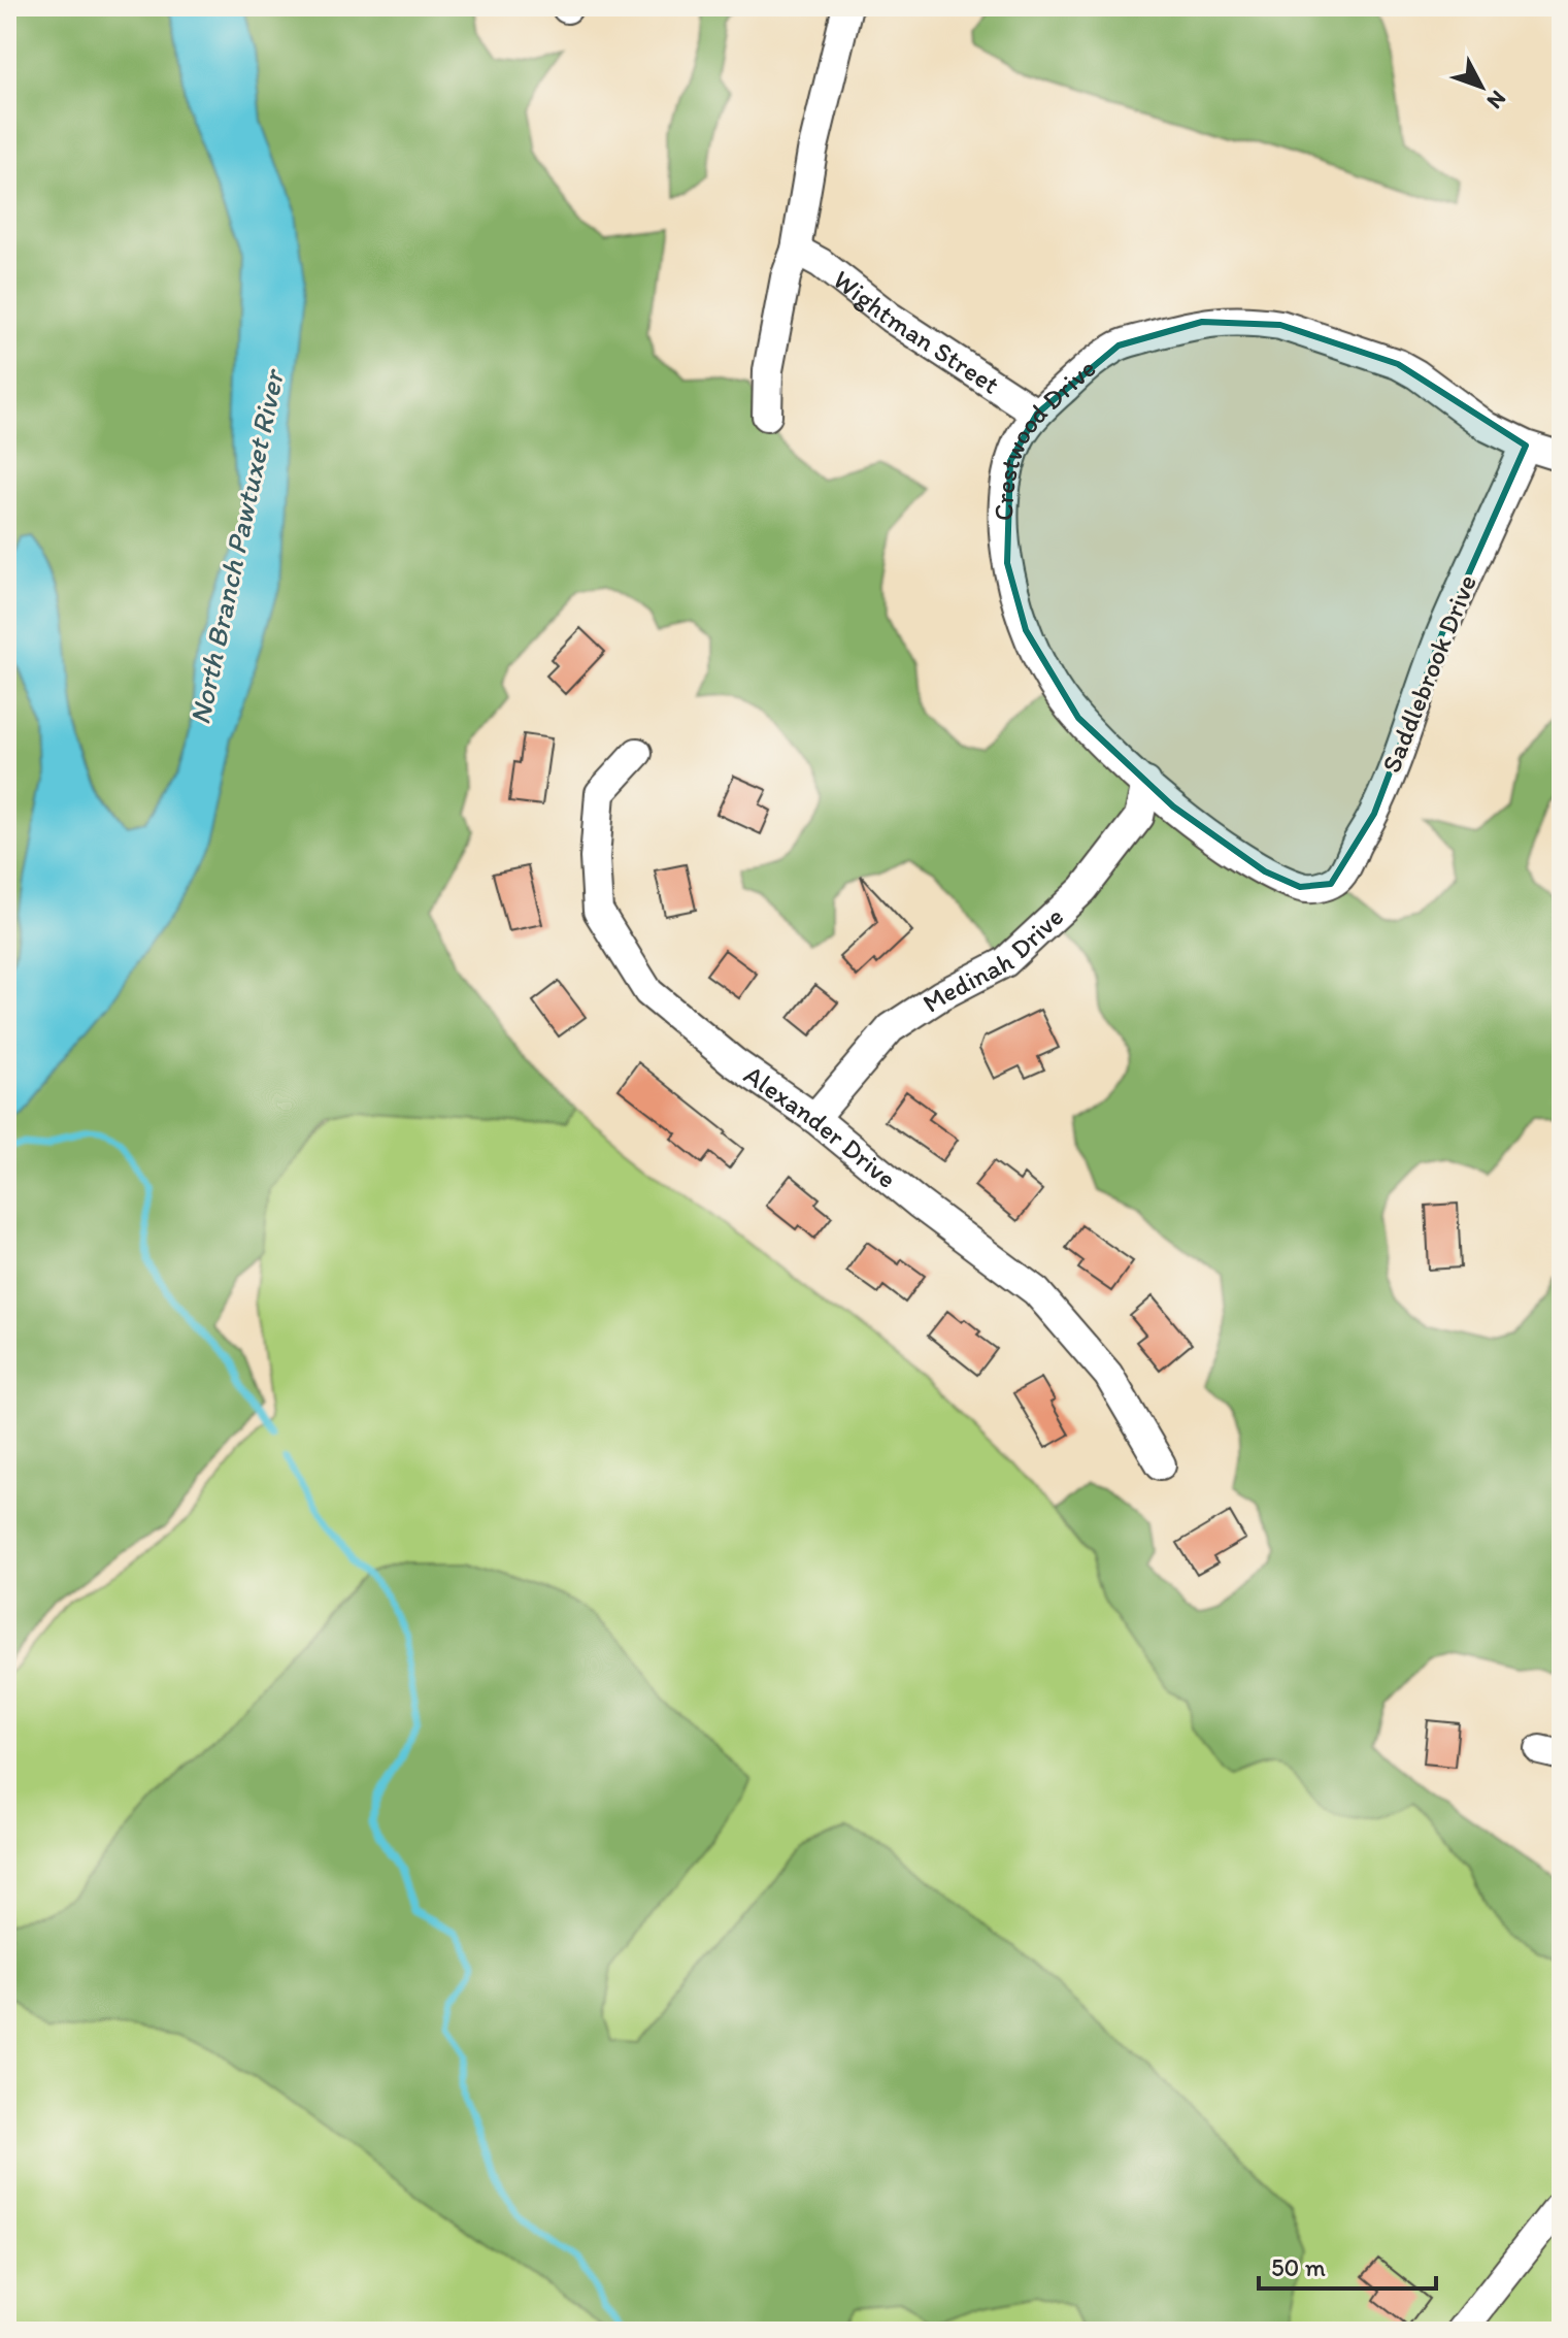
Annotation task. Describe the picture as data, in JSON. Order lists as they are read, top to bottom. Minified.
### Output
{"streets":{"street":["Wightman Street","Crestwood Drive","Saddlebrook Drive","Medinah Drive","Alexander Drive"]},"crossings":[["Wightman Street","Crestwood Drive"],["Crestwood Drive","Saddlebrook Drive"],["Crestwood Drive","Medinah Drive"],["Medinah Drive","Alexander Drive"]],"water":["North Branch Pawtuxet River"],"scale_bar":"50 m","north":"bottom right"}
